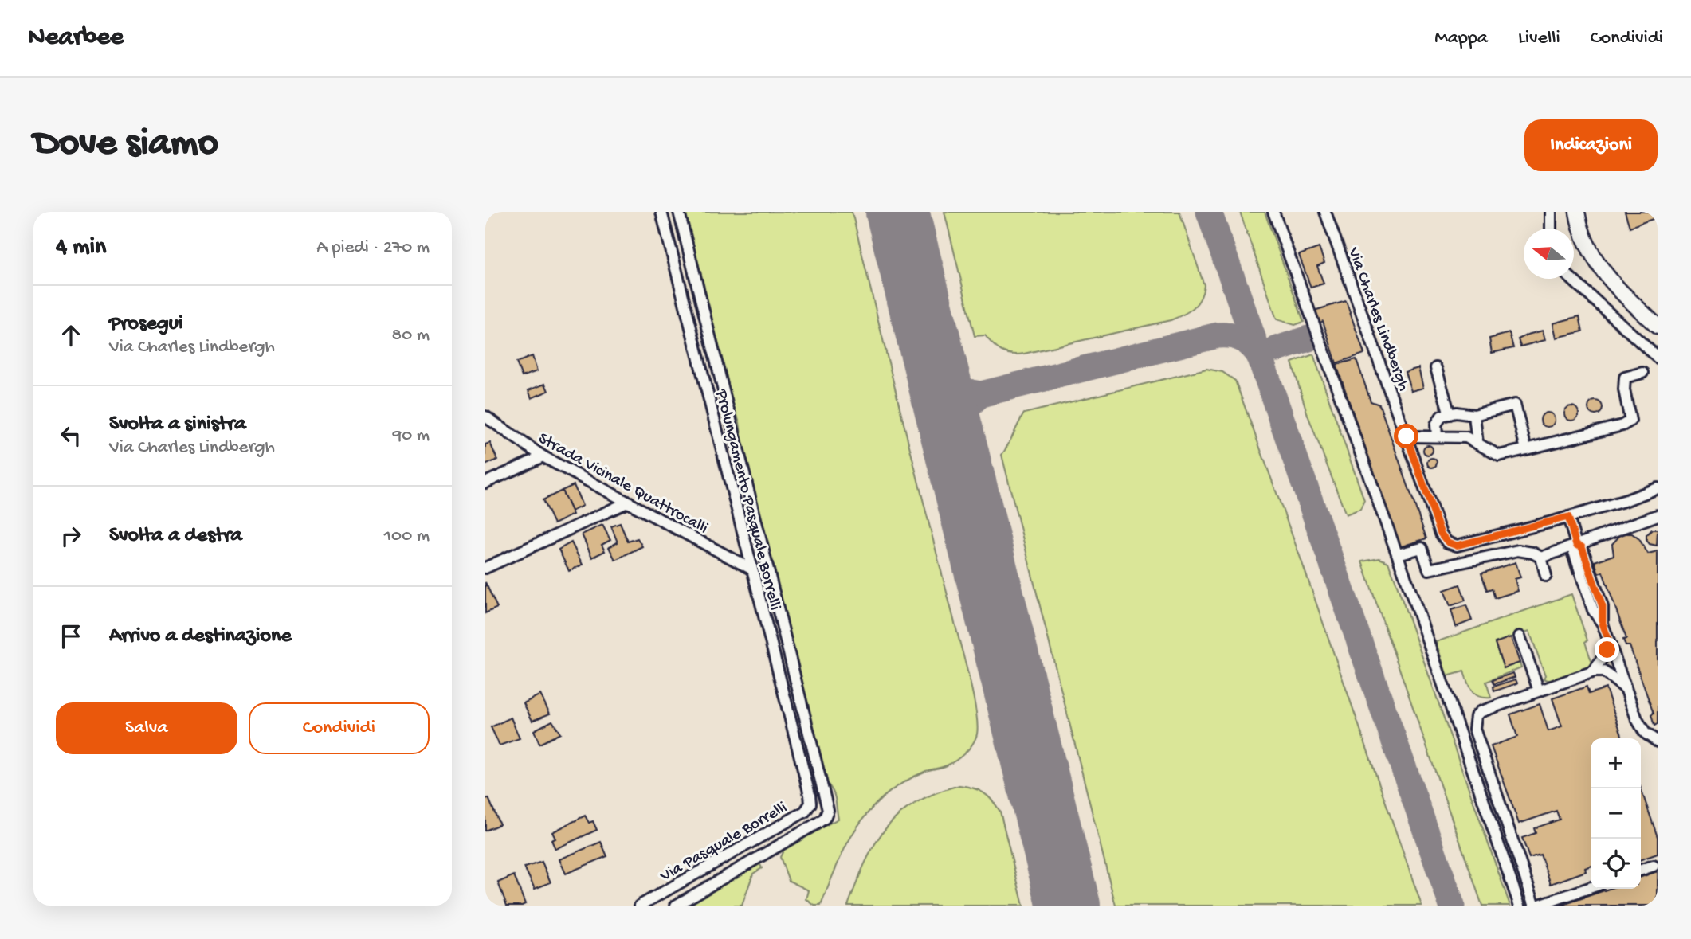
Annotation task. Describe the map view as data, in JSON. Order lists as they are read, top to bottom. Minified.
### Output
{"streets":{"street":["Via Charles Lindbergh","Strada Vicinale Quattrocalli","Prolungamento Pasquale Borrelli","Via Pasquale Borrelli"]},"crossings":[["Strada Vicinale Quattrocalli","Prolungamento Pasquale Borrelli"],["Prolungamento Pasquale Borrelli","Via Pasquale Borrelli"]],"north":"left","page":{"header":"Nearbee","nav":["Mappa","Livelli","Condividi"],"buttons":["Indicazioni",["Salva","Condividi"]],"title":"Dove siamo","heading":["4 min","A piedi · 270 m"],"list":[["Prosegui","Via Charles Lindbergh","80 m"],["Svolta a sinistra","Via Charles Lindbergh","90 m"],["Svolta a destra","100 m"],"Arrivo a destinazione"],"map_buttons":["+","−"]}}
